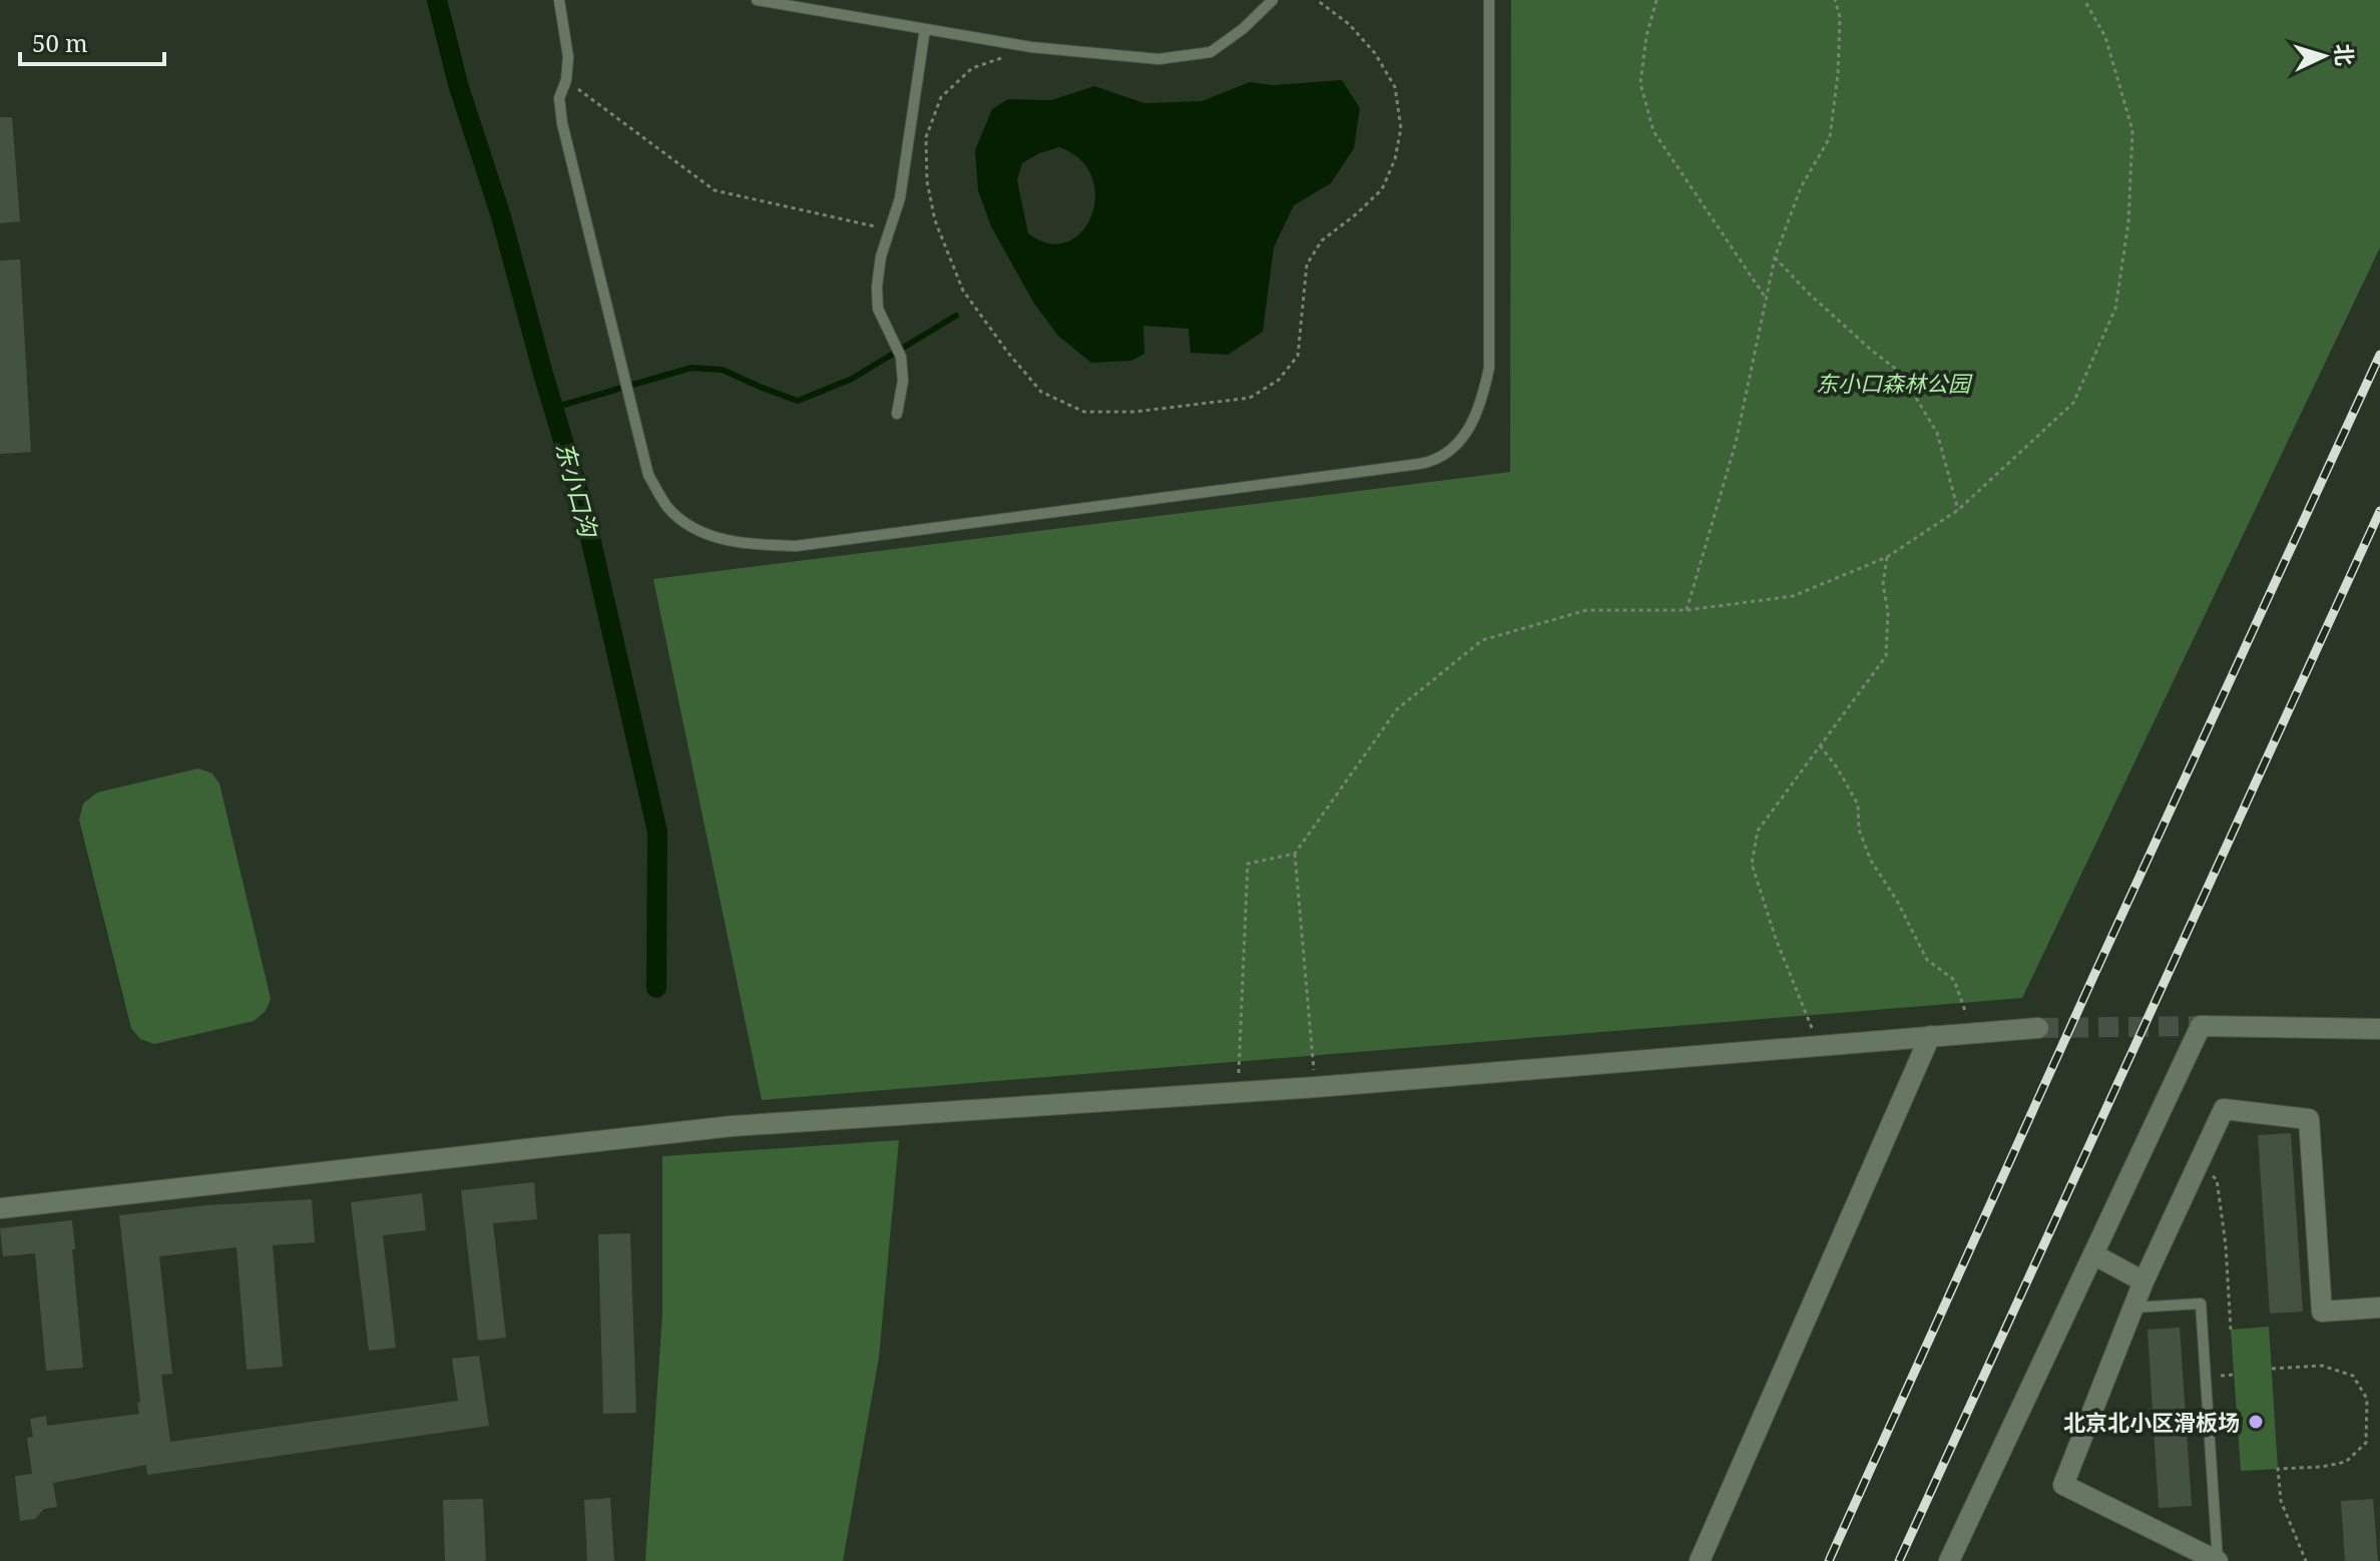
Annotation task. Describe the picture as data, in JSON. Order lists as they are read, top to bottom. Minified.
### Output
{"water":["东小口沟"],"parks":["东小口森林公园"],"places":["北京北小区滑板场"],"scale_bar":"50 m","north":"right"}
